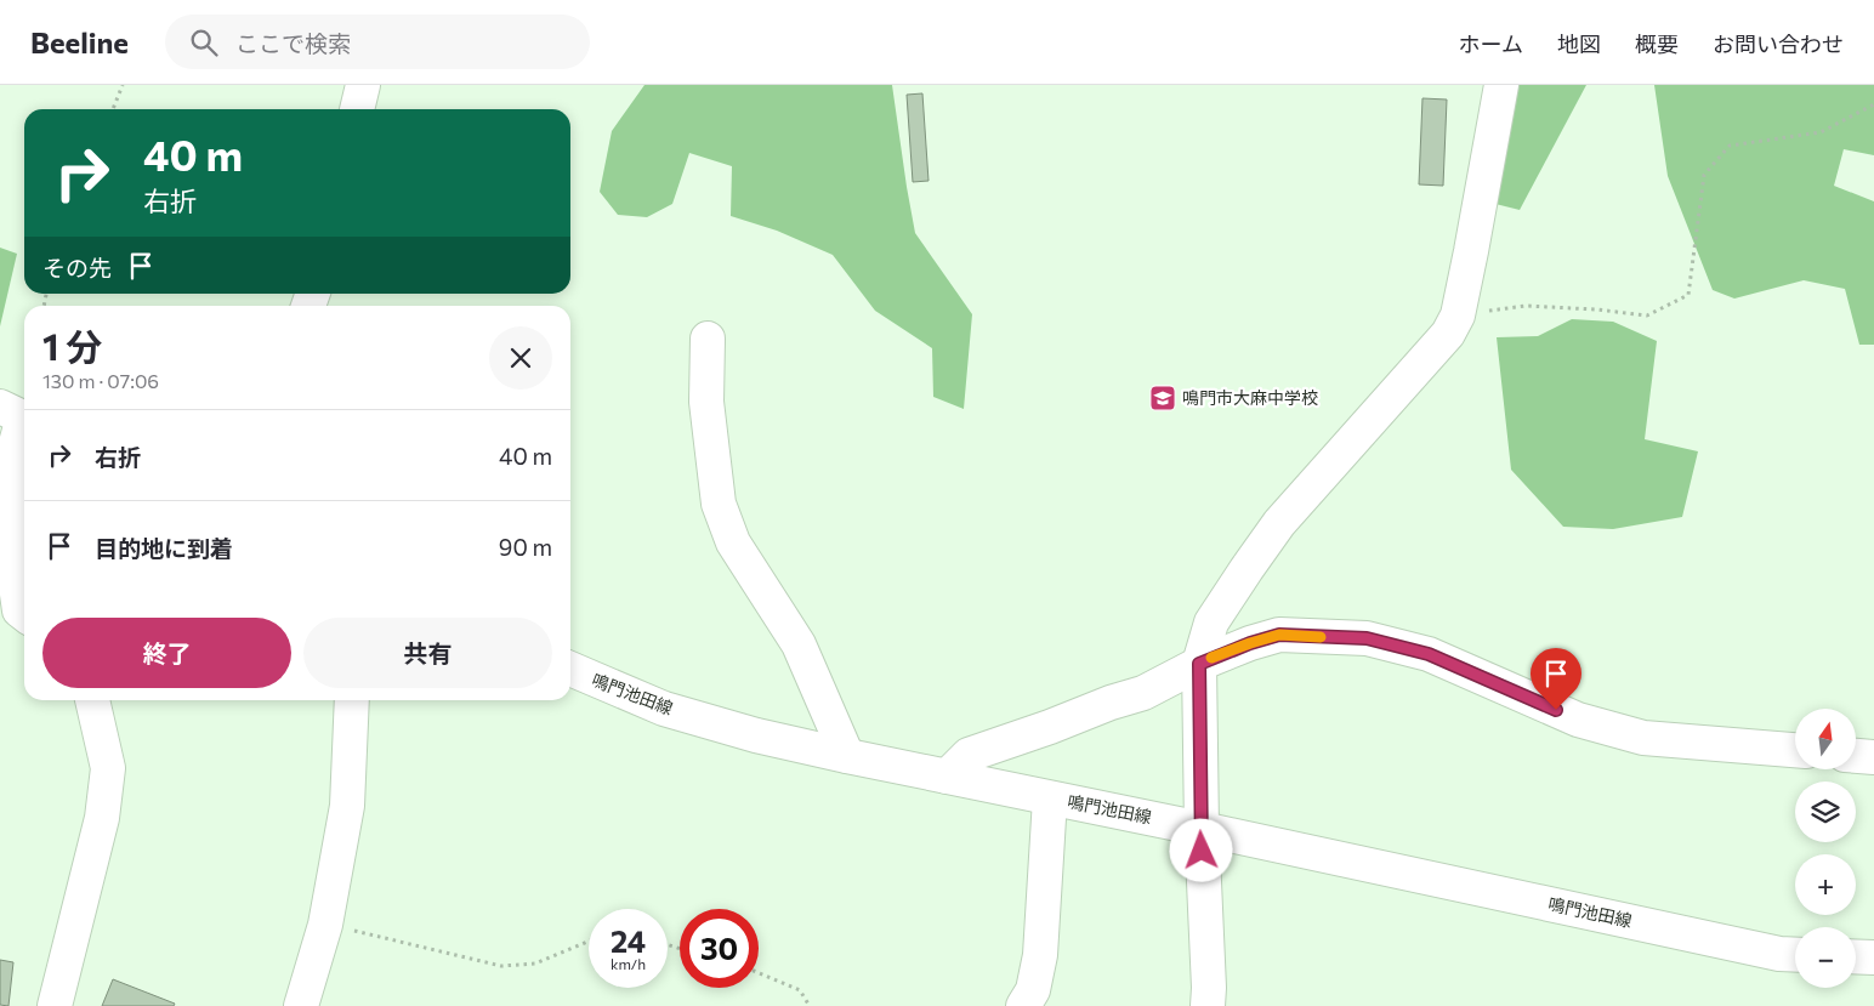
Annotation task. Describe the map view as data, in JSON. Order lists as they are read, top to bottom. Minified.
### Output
{"streets":{"street":["鳴門池田線"]},"places":{"school or university":["鳴門市大麻中学校"]},"north":"top","page":{"header":"Beeline","search":"ここで検索","nav":["ホーム","地図","概要","お問い合わせ"],"turn":["40 m","右折"],"then":"その先","heading":["1 分","130 m · 07:06"],"list":[{"name":"右折","value":"40 m"},{"name":"目的地に到着","value":"90 m"}],"buttons":["終了","共有"],"map_buttons":["+","−"],"speed":"24 km/h","limit":"30"}}
